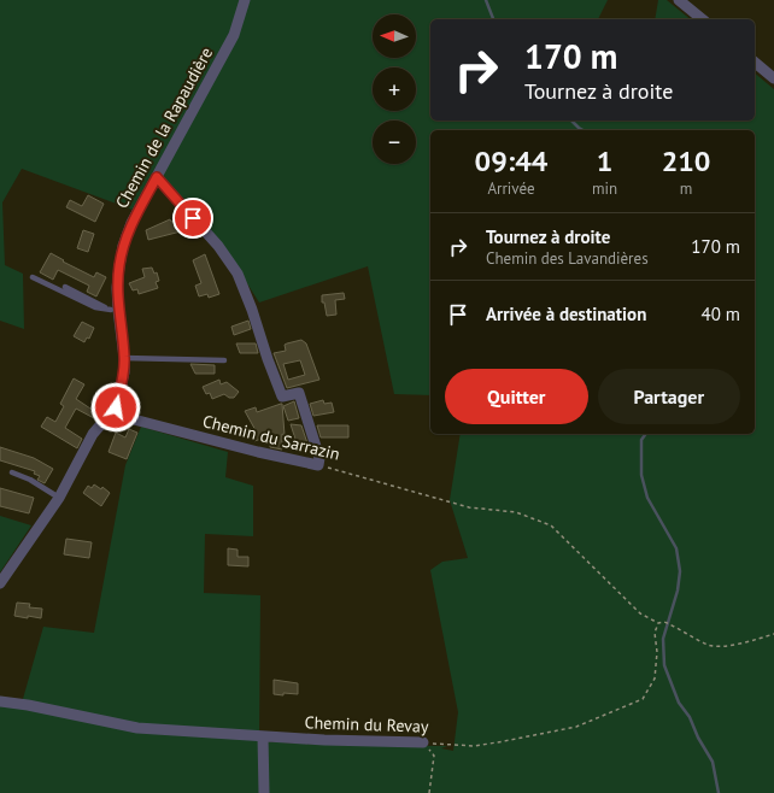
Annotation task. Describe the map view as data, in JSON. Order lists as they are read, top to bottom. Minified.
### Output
{"streets":{"street":["Chemin de la Rapaudière","Chemin du Sarrazin","Chemin du Revay"]},"crossings":[["Chemin de la Rapaudière","Chemin du Sarrazin"],["Chemin du Sarrazin","Chemin du Revay"]],"north":"left","page":{"map_buttons":["+","−"],"turn":["170 m","Tournez à droite"],"eta":["09:44","Arrivée","1","min","210","m"],"list":[{"name":"Tournez à droite","note":"Chemin des Lavandières","value":"170 m"},{"name":"Arrivée à destination","value":"40 m"}],"buttons":["Quitter","Partager"]}}
